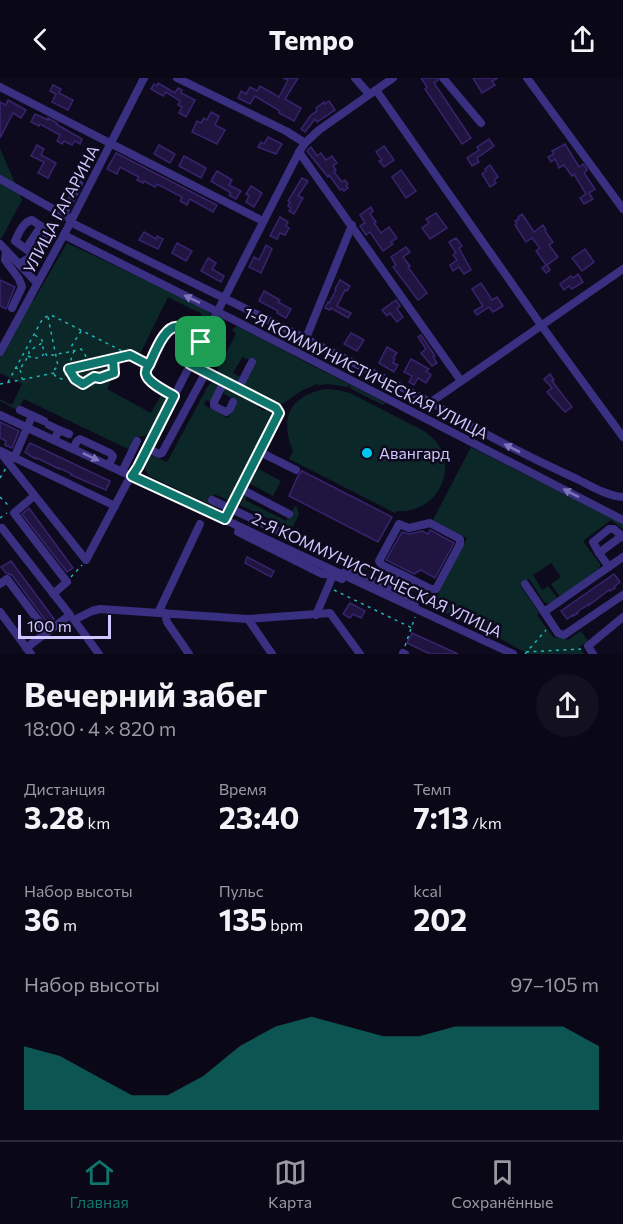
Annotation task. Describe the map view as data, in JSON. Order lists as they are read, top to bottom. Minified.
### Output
{"streets":{"street":["УЛИЦА ГАГАРИНА","1-Я КОММУНИСТИЧЕСКАЯ УЛИЦА","2-Я КОММУНИСТИЧЕСКАЯ УЛИЦА"]},"crossings":[["УЛИЦА ГАГАРИНА","1-Я КОММУНИСТИЧЕСКАЯ УЛИЦА"]],"places":["Авангард"],"scale_bar":"100 m","page":{"header":"Tempo","scale":"100 m","heading":["Вечерний забег","18:00 · 4 × 820 m"],"stats":[["Дистанция","3.28 km"],["Время","23:40"],["Темп","7:13 /km"],["Набор высоты","36 m"],["Пульс","135 bpm"],["kcal","202"]],"chart":["Набор высоты","97–105 m"],"tabs":["Главная","Карта","Сохранённые"]}}
